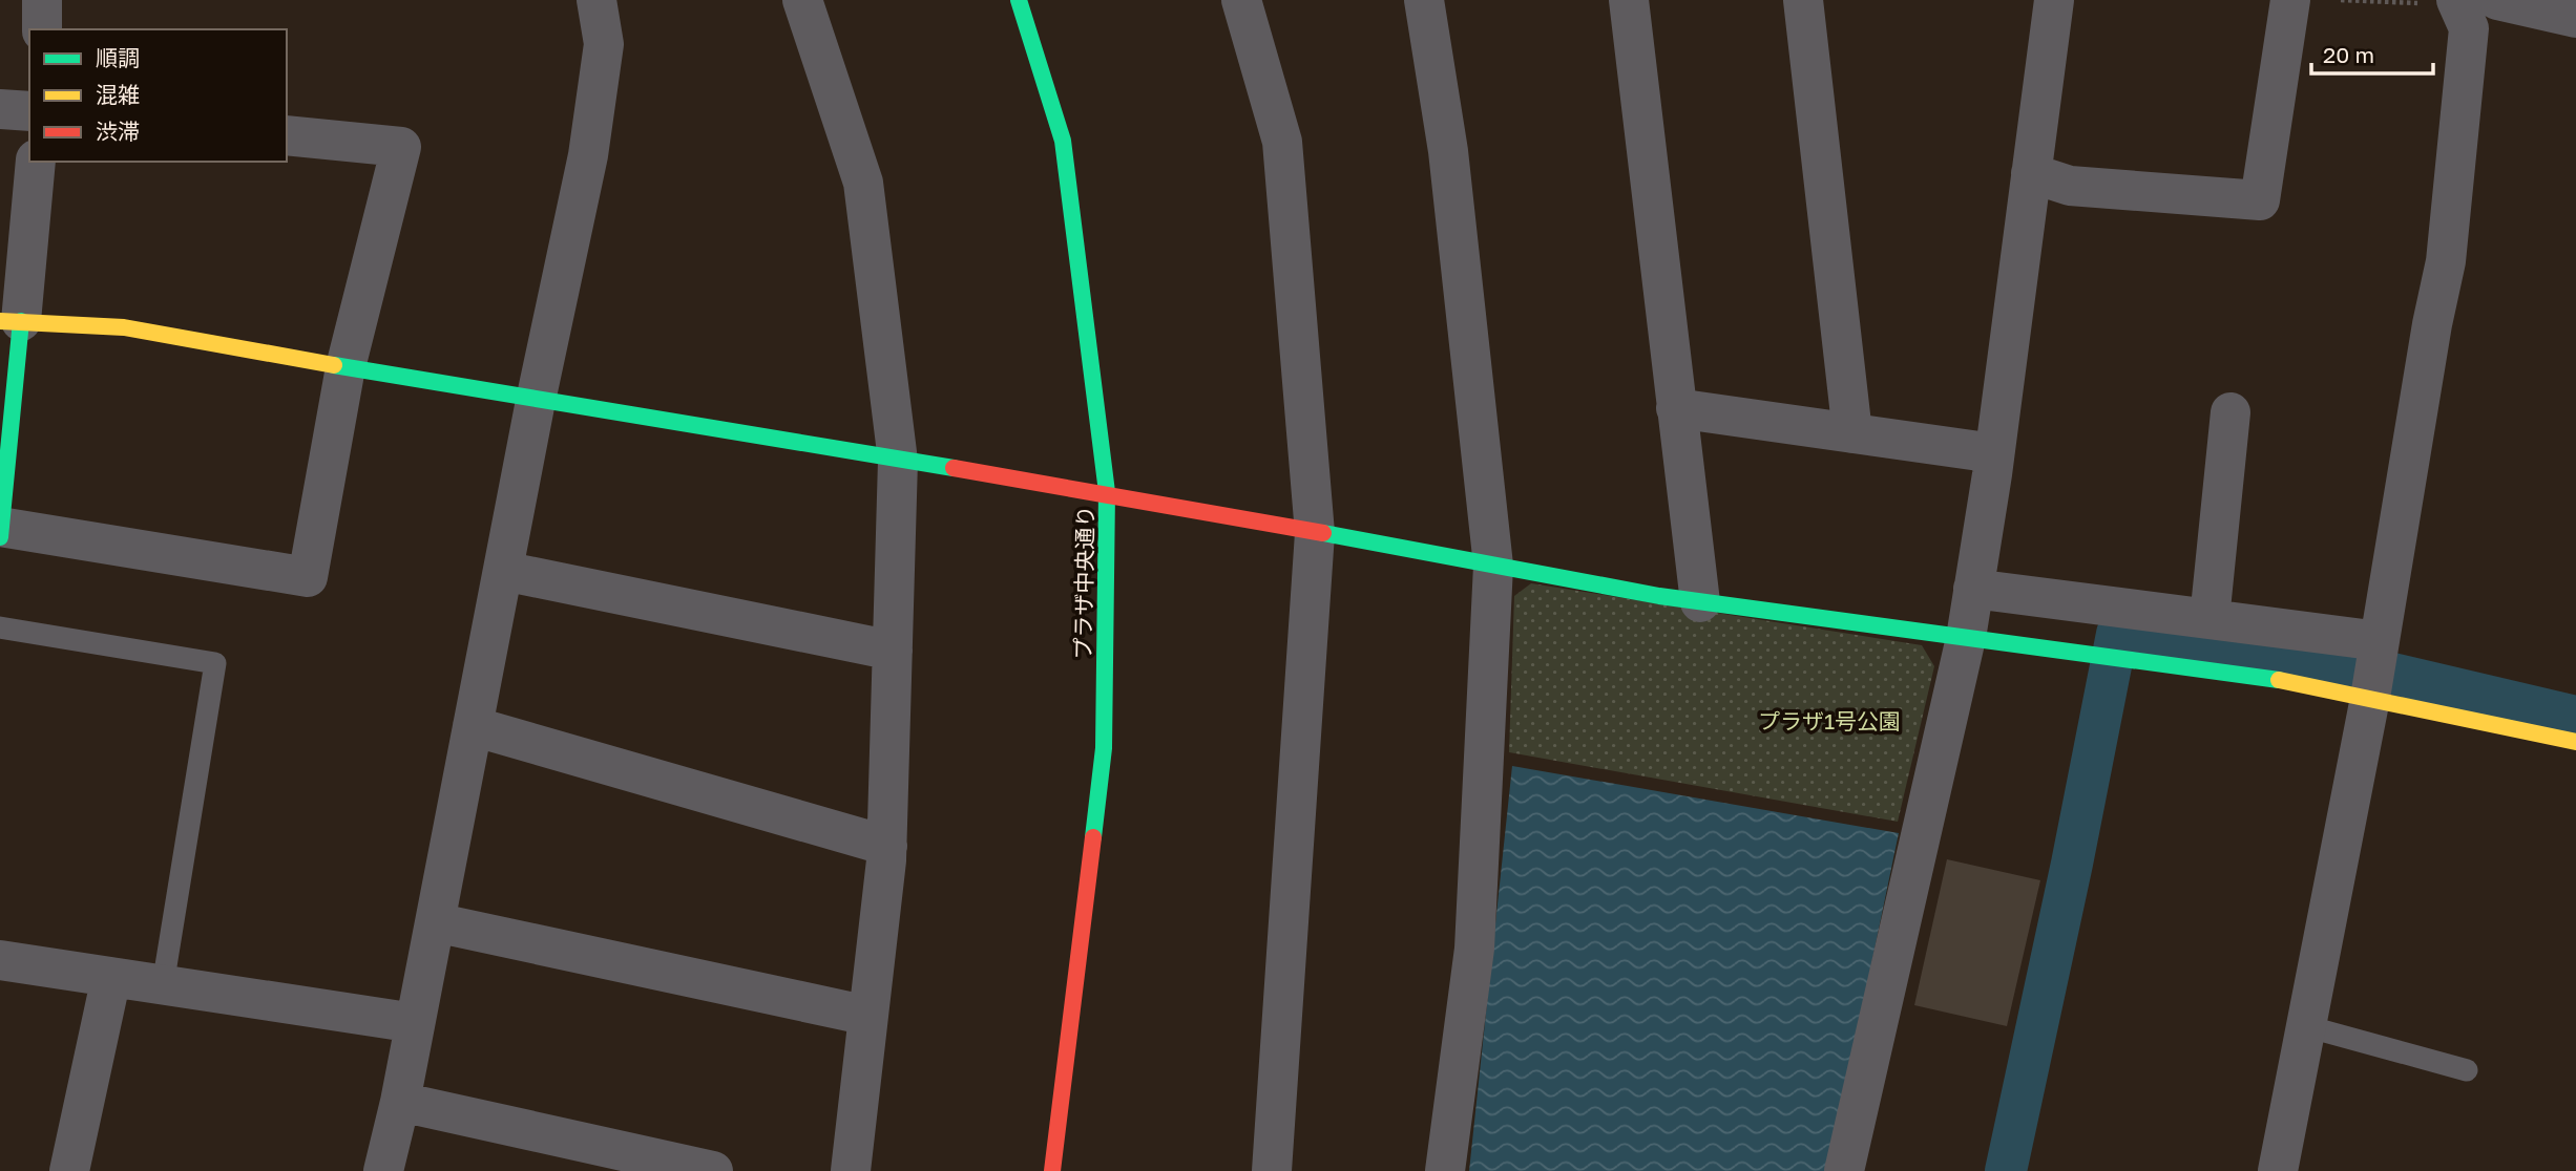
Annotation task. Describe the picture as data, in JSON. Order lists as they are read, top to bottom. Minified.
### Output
{"streets":{"street":["プラザ中央通り"]},"parks":["プラザ1号公園"],"legend":["順調","混雑","渋滞"],"scale_bar":"20 m"}
